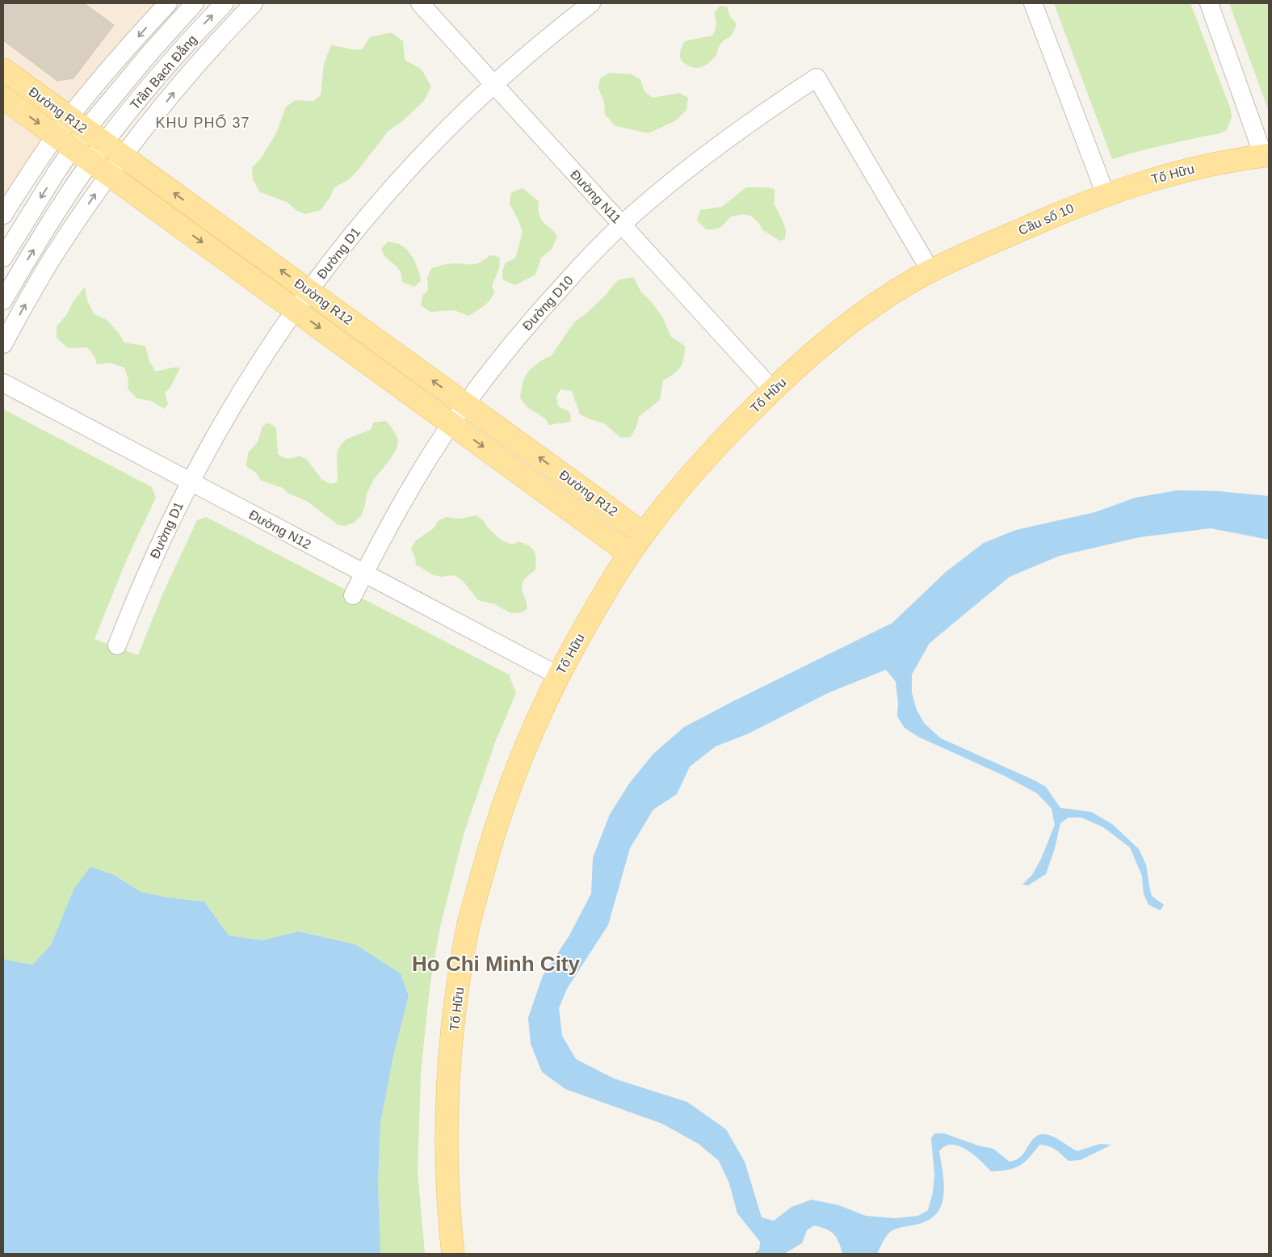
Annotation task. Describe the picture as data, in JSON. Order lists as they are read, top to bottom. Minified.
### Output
{"streets":{"main road":["Đường R12","Tố Hữu","Cầu số 10"],"street":["Trần Bạch Đằng","Đường N11","Đường D1","Đường D10","Đường N12"]},"crossings":[["Trần Bạch Đằng","Đường R12"],["Đường R12","Tố Hữu"],["Đường R12","Đường D1"],["Đường R12","Đường D10"],["Tố Hữu","Đường N11"],["Tố Hữu","Cầu số 10"],["Tố Hữu","Đường D10"],["Tố Hữu","Đường N12"],["Đường N11","Đường D1"],["Đường N11","Đường D10"],["Đường D1","Đường N12"],["Đường D10","Đường N12"]],"districts":["KHU PHỐ 37","Ho Chi Minh City"]}
